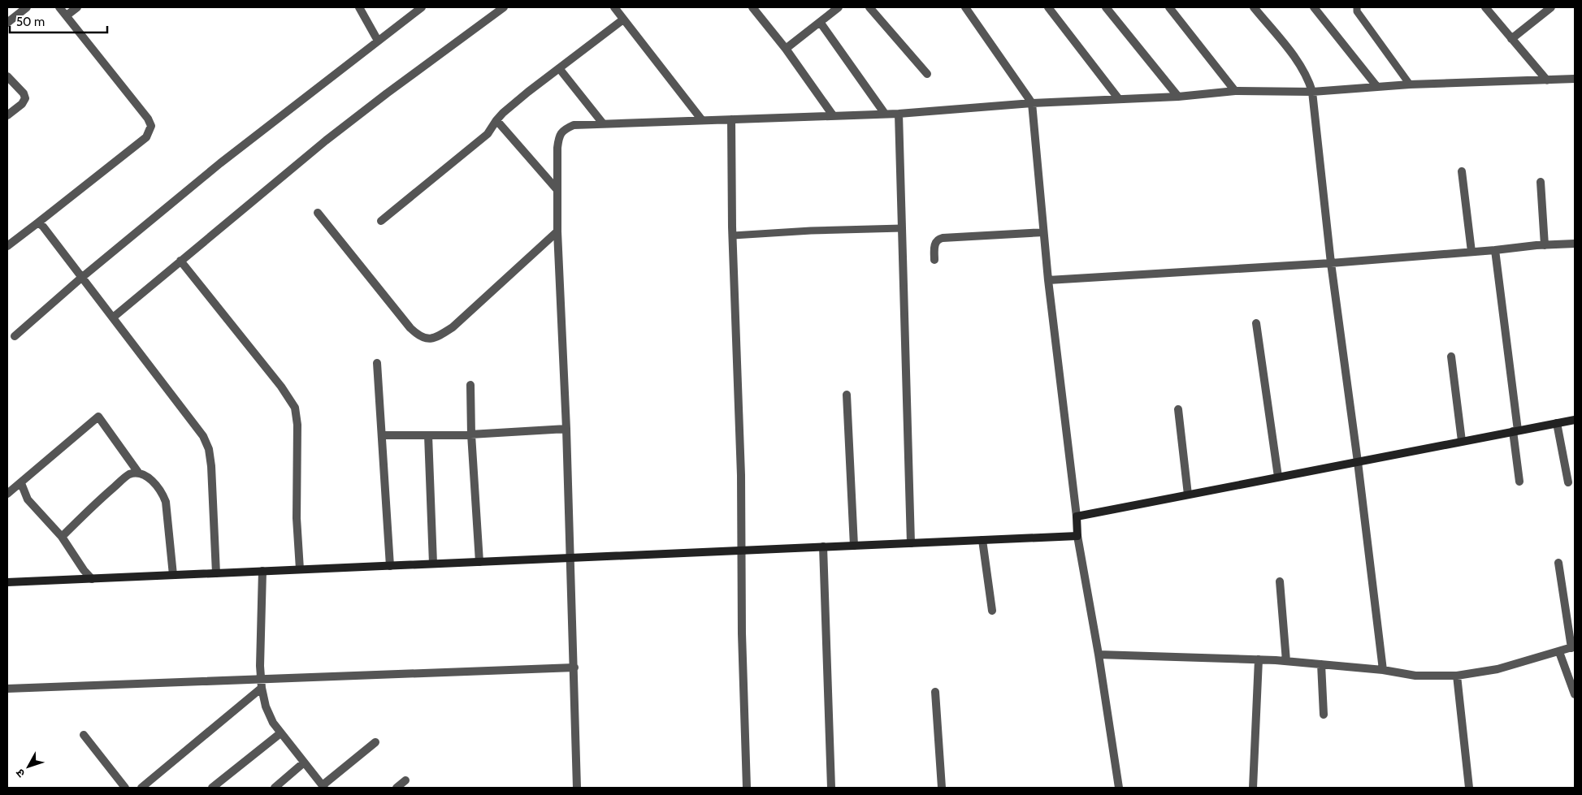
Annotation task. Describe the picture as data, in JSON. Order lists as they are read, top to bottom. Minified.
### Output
{"scale_bar":"50 m","north":"bottom left"}
